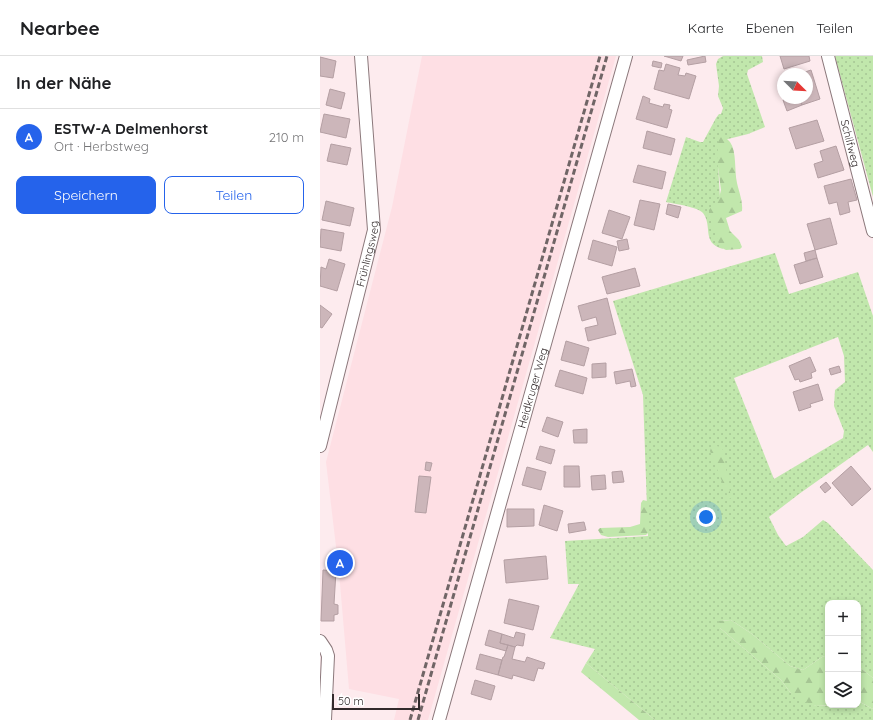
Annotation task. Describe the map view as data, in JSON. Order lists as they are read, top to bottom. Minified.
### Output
{"streets":{"street":["Schilfweg","Frühlingsweg","Heidkruger Weg"]},"scale_bar":"50 m","north":"bottom right","page":{"header":"Nearbee","nav":["Karte","Ebenen","Teilen"],"heading":"In der Nähe","list":[{"mark":"A","name":"ESTW-A Delmenhorst","note":"Ort · Herbstweg","value":"210 m"}],"buttons":["Speichern","Teilen"],"pins":"A","map_buttons":["+","−"],"scale":"50 m"}}
